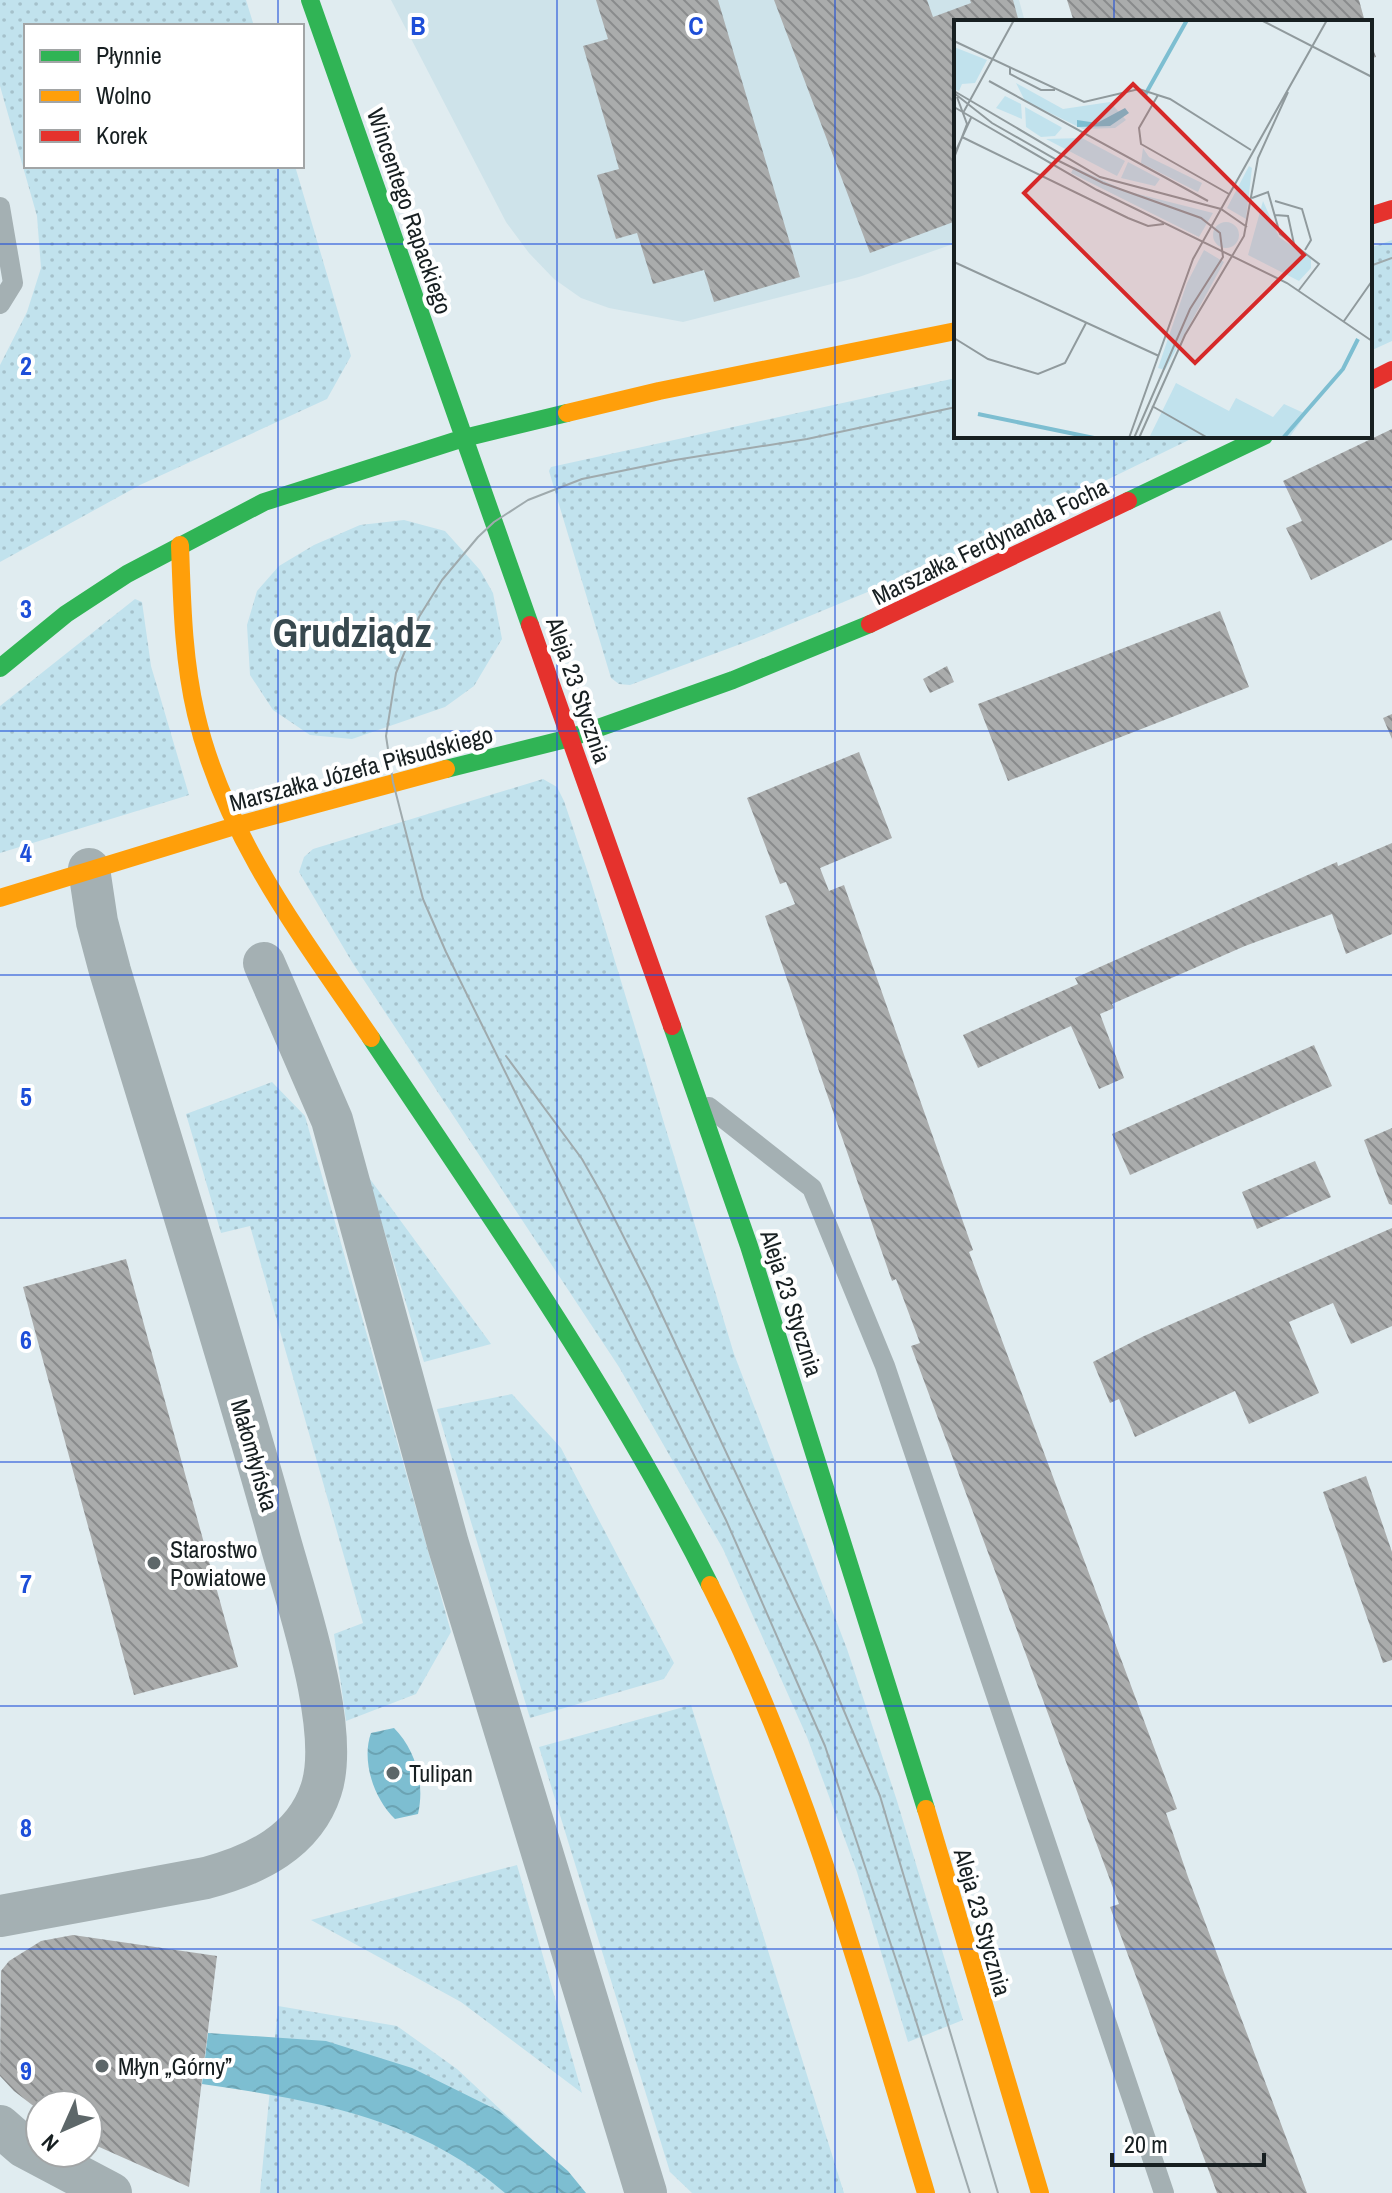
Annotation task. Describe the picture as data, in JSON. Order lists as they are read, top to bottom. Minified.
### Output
{"streets":{"street":["Wincentego Rapackiego","Marszałka Ferdynanda Focha","Aleja 23 Stycznia","Marszałka Józefa Piłsudskiego","Małomłyńska"]},"crossings":[["Wincentego Rapackiego","Aleja 23 Stycznia"],["Marszałka Ferdynanda Focha","Marszałka Józefa Piłsudskiego"],["Aleja 23 Stycznia","Marszałka Józefa Piłsudskiego"],["Marszałka Józefa Piłsudskiego","Małomłyńska"]],"districts":["Grudziądz"],"places":["Starostwo Powiatowe","Tulipan","Młyn „Górny”"],"legend":["Płynnie","Wolno","Korek"],"scale_bar":"20 m","north":"bottom left","grid":{"columns":["B","C"],"rows":["2","3","4","5","6","7","8","9"]}}
